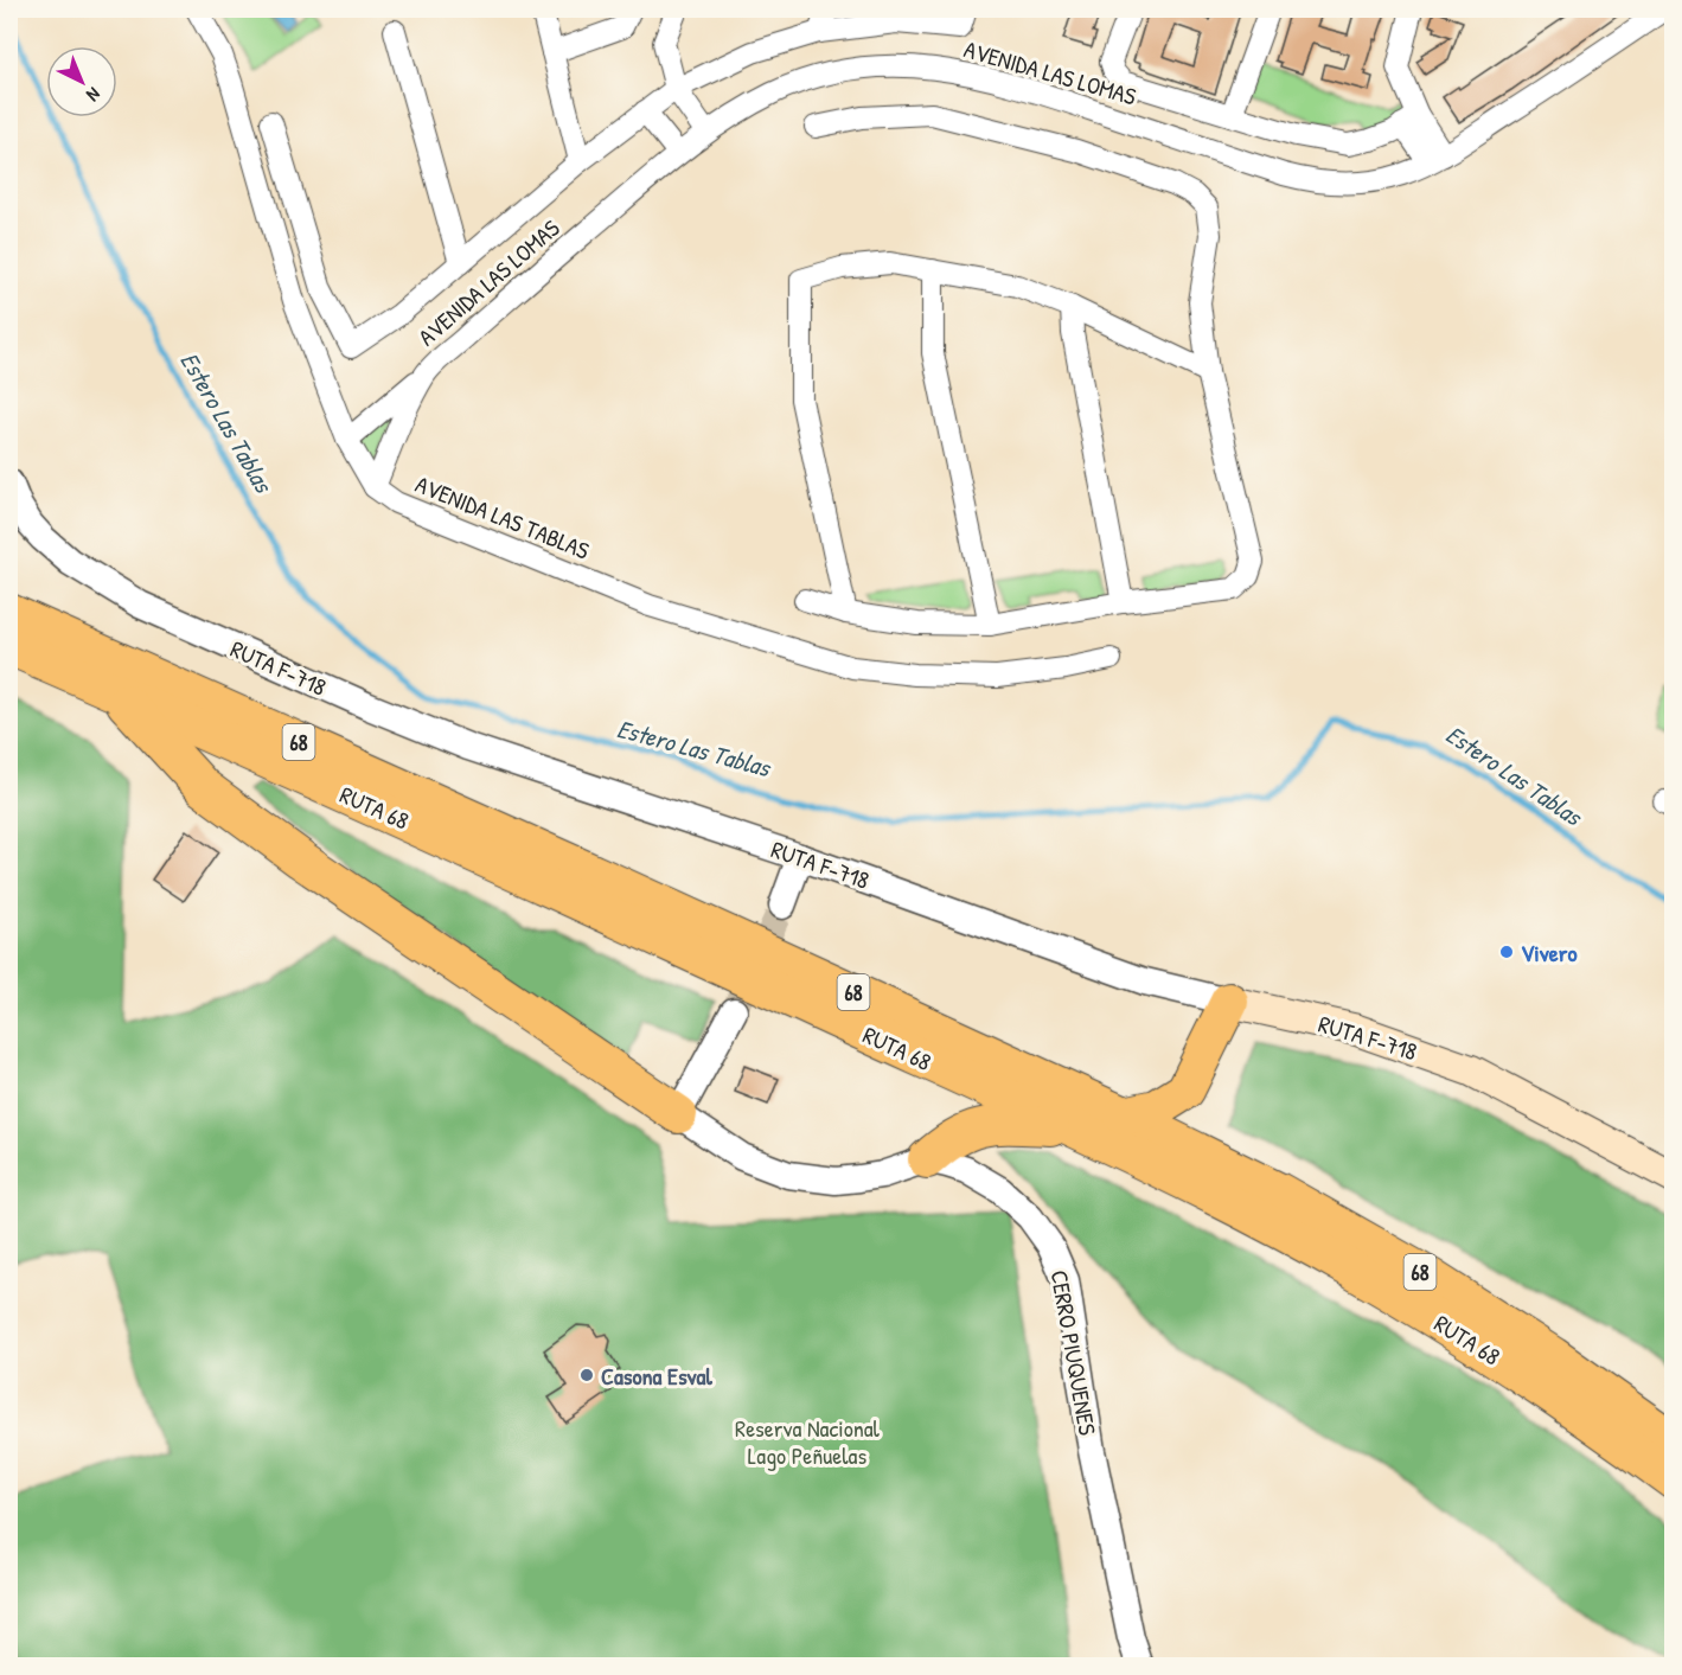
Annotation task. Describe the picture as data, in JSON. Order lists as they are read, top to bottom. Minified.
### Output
{"streets":{"highway":["68","RUTA 68"],"main road":["RUTA F-718"],"street":["AVENIDA LAS LOMAS","AVENIDA LAS TABLAS","CERRO PIUQUENES"]},"crossings":[["AVENIDA LAS LOMAS","AVENIDA LAS TABLAS"]],"water":["Estero Las Tablas"],"parks":["Reserva Nacional Lago Peñuelas"],"places":["Vivero","Casona Esval"],"north":"bottom right"}
